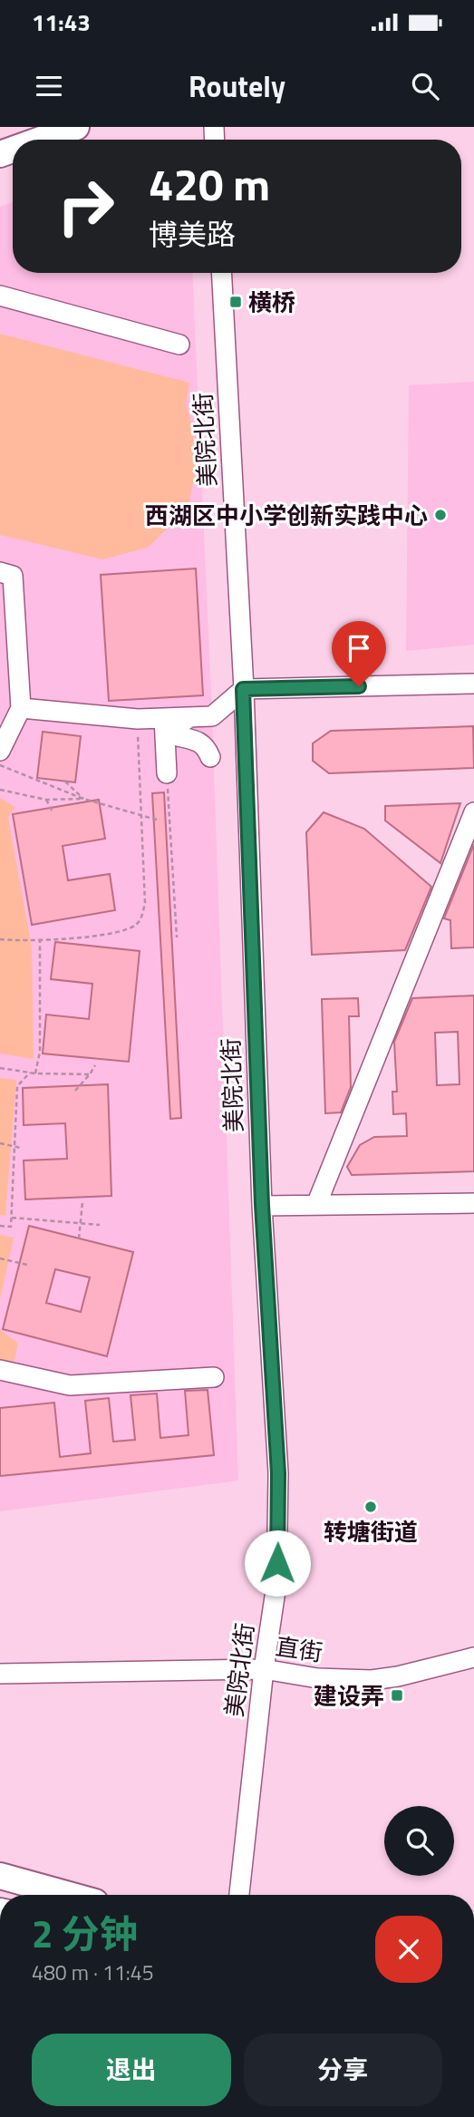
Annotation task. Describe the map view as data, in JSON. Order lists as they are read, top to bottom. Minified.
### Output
{"streets":{"street":["美院北街","直街"]},"crossings":[["美院北街","直街"]],"places":{"transit":["横桥","建设弄"],"other":["西湖区中小学创新实践中心","转塘街道"]},"page":{"status":"11:43","header":"Routely","turn":["420 m","博美路"],"heading":["2 分钟","480 m · 11:45"],"buttons":["退出","分享"]}}
